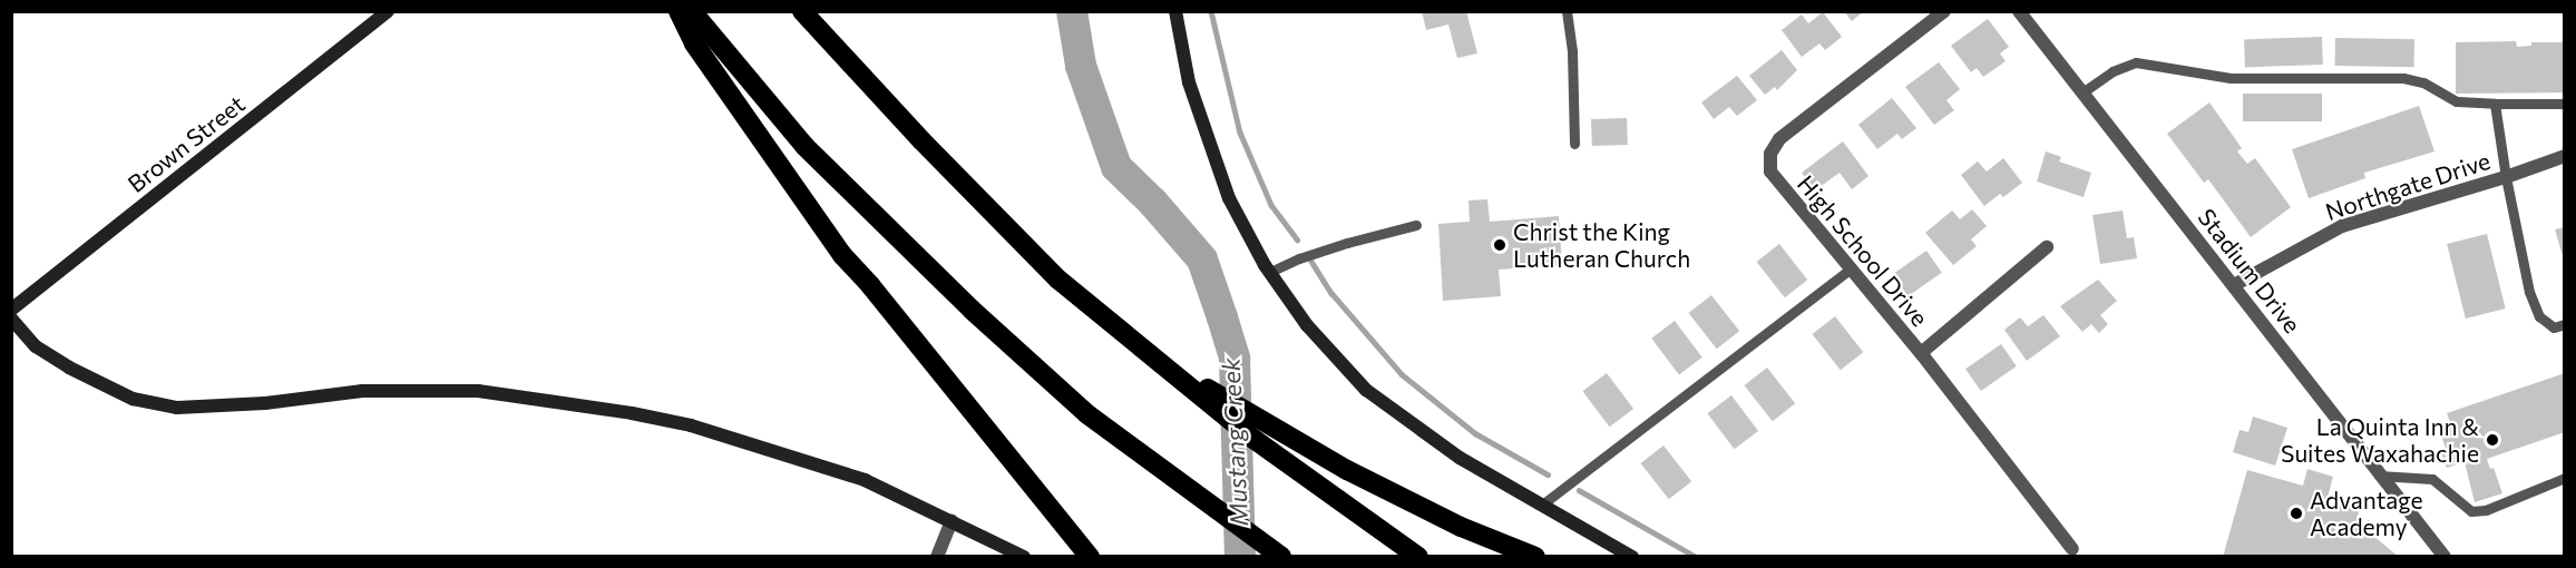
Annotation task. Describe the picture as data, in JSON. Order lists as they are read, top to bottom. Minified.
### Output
{"streets":{"main road":["Brown Street"],"street":["Northgate Drive","High School Drive","Stadium Drive"]},"crossings":[["Northgate Drive","Stadium Drive"]],"water":["Mustang Creek"],"places":["Christ the King Lutheran Church","La Quinta Inn & Suites Waxahachie","Advantage Academy"]}
